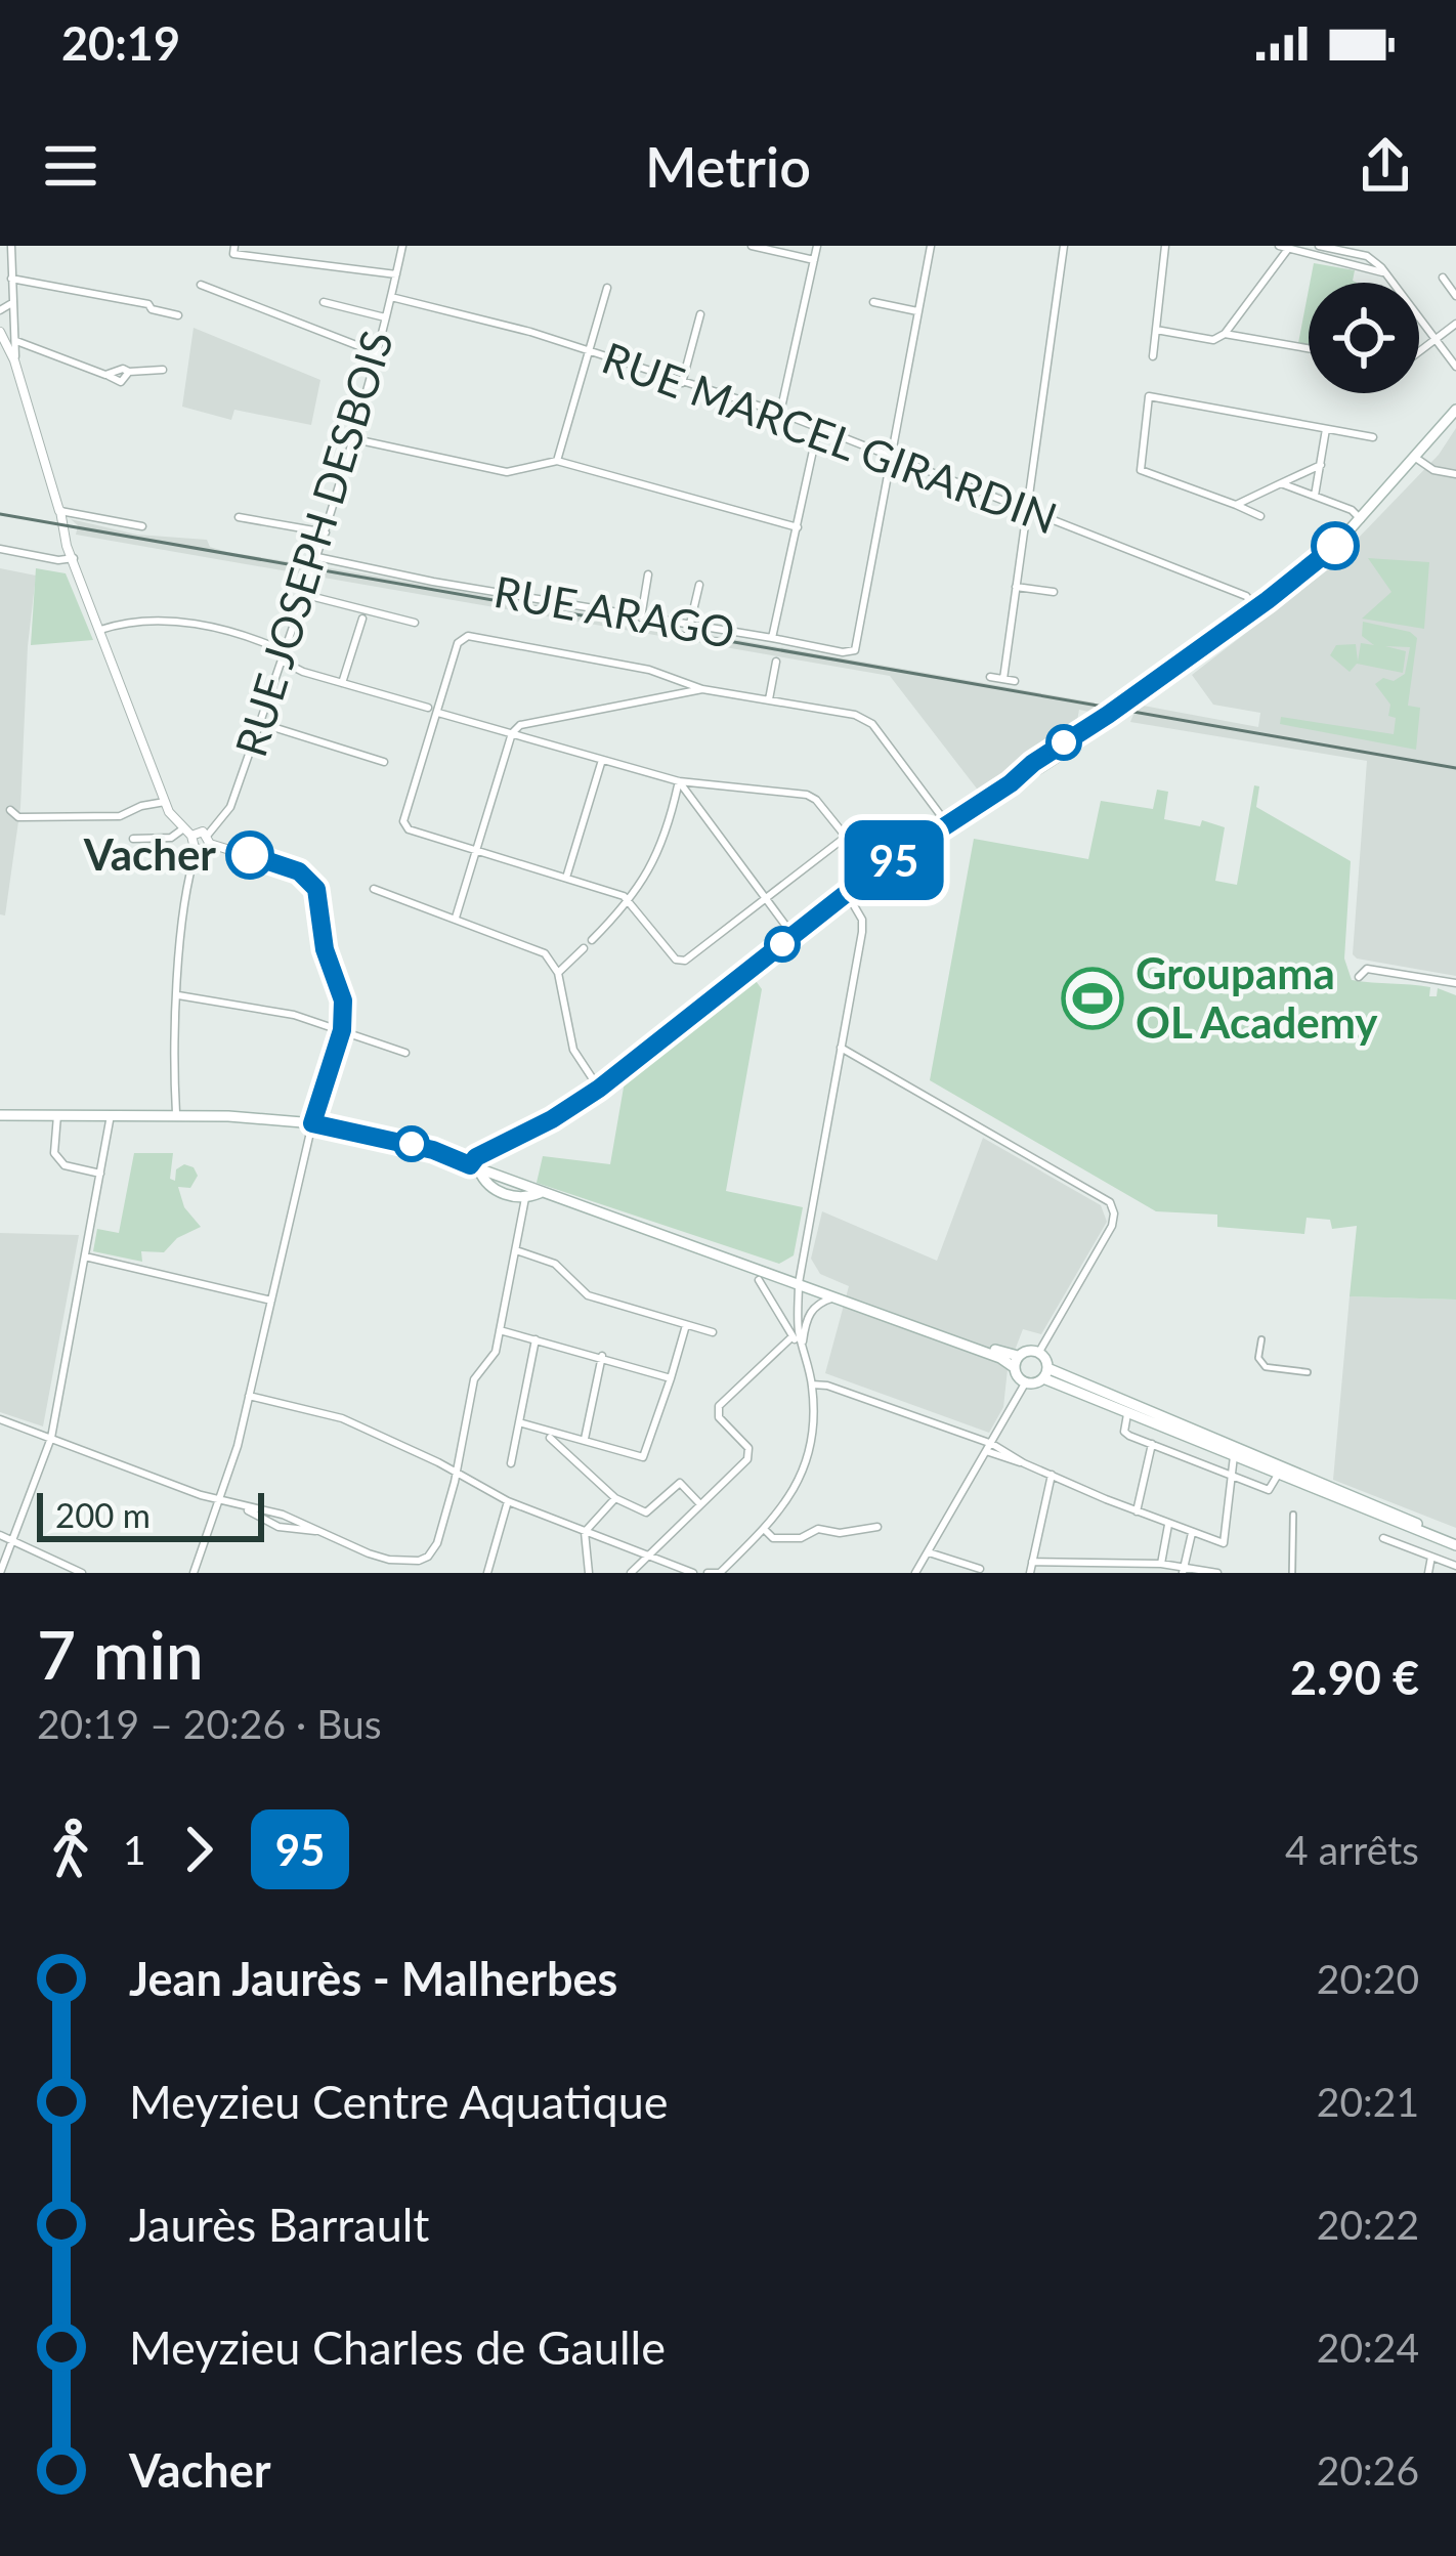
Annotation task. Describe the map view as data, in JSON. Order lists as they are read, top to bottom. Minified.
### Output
{"streets":{"street":["RUE MARCEL GIRARDIN","RUE JOSEPH DESBOIS","RUE ARAGO"]},"crossings":[["RUE MARCEL GIRARDIN","RUE JOSEPH DESBOIS"],["RUE MARCEL GIRARDIN","RUE ARAGO"],["RUE JOSEPH DESBOIS","RUE ARAGO"]],"places":{"other":["Vacher"],"sports":["Groupama OL Academy"]},"lines":["bus line 95"],"scale_bar":"200 m","page":{"status":"20:19","header":"Metrio","on_map":"95","scale":"200 m","heading":["7 min","20:19 – 20:26 · Bus","2.90 €"],"legs":["1","95","4 arrêts"],"list":[{"name":"Jean Jaurès - Malherbes","value":"20:20"},{"name":"Meyzieu Centre Aquatique","value":"20:21"},{"name":"Jaurès Barrault","value":"20:22"},{"name":"Meyzieu Charles de Gaulle","value":"20:24"},{"name":"Vacher","value":"20:26"}]}}
